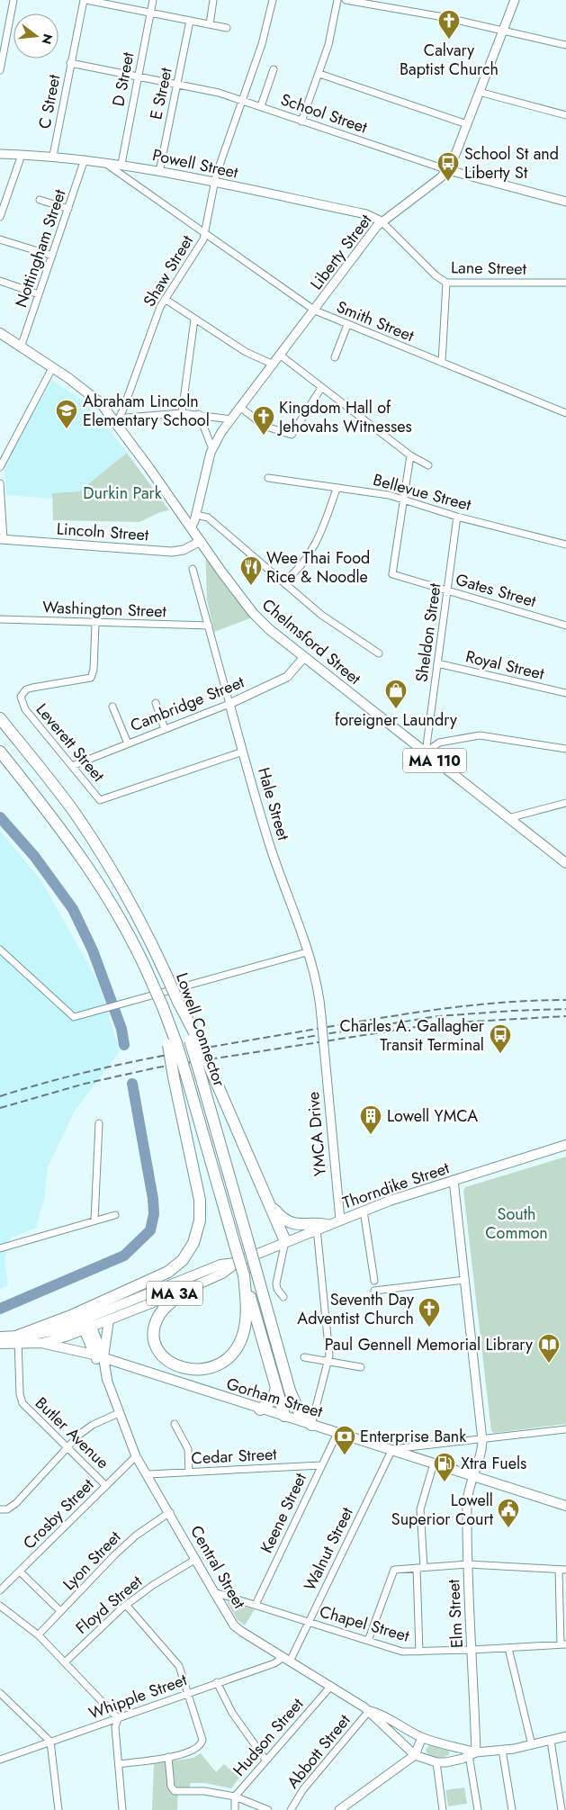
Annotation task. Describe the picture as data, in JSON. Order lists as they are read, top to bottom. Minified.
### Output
{"streets":{"highway":["Lowell Connector"],"main road":["Chelmsford Street","MA 110","Thorndike Street","MA 3A","Gorham Street","Central Street"],"street":["D Street","E Street","C Street","School Street","Powell Street","Nottingham Street","Liberty Street","Lane Street","Shaw Street","Smith Street","Bellevue Street","Lincoln Street","Gates Street","Washington Street","Sheldon Street","Royal Street","Cambridge Street","Leverett Street","Hale Street","YMCA Drive","Butler Avenue","Cedar Street","Keene Street","Crosby Street","Walnut Street","Lyon Street","Floyd Street","Elm Street","Chapel Street","Whipple Street","Hudson Street","Abbott Street"]},"crossings":[["D Street","School Street"],["D Street","Powell Street"],["E Street","School Street"],["E Street","Powell Street"],["C Street","School Street"],["C Street","Powell Street"],["School Street","Liberty Street"],["School Street","Shaw Street"],["Powell Street","Nottingham Street"],["Powell Street","Liberty Street"],["Powell Street","Lane Street"],["Powell Street","Shaw Street"],["Powell Street","Smith Street"],["Nottingham Street","Chelmsford Street"],["Liberty Street","Lane Street"],["Liberty Street","Smith Street"],["Liberty Street","Chelmsford Street"],["Shaw Street","Smith Street"],["Shaw Street","Chelmsford Street"],["Bellevue Street","Gates Street"],["Bellevue Street","Sheldon Street"],["Lincoln Street","Chelmsford Street"],["Gates Street","Sheldon Street"],["Washington Street","Leverett Street"],["Washington Street","Hale Street"],["Sheldon Street","Chelmsford Street"],["Sheldon Street","Royal Street"],["Chelmsford Street","Cambridge Street"],["Cambridge Street","Leverett Street"],["Cambridge Street","Hale Street"],["Leverett Street","Hale Street"],["Hale Street","YMCA Drive"],["Lowell Connector","Gorham Street"],["YMCA Drive","Thorndike Street"],["Thorndike Street","MA 3A"],["Thorndike Street","Gorham Street"],["Thorndike Street","Elm Street"],["MA 3A","Gorham Street"],["MA 3A","Butler Avenue"],["Gorham Street","Keene Street"],["Gorham Street","Walnut Street"],["Gorham Street","Central Street"],["Gorham Street","Elm Street"],["Butler Avenue","Crosby Street"],["Cedar Street","Keene Street"],["Cedar Street","Central Street"],["Keene Street","Chapel Street"],["Crosby Street","Central Street"],["Walnut Street","Central Street"],["Walnut Street","Chapel Street"],["Walnut Street","Whipple Street"],["Lyon Street","Central Street"],["Central Street","Floyd Street"],["Central Street","Elm Street"],["Central Street","Chapel Street"],["Central Street","Whipple Street"],["Central Street","Hudson Street"],["Central Street","Abbott Street"],["Elm Street","Chapel Street"]],"parks":["Durkin Park","South Common"],"places":{"church":["Calvary Baptist Church","Kingdom Hall of Jehovahs Witnesses","Seventh Day Adventist Church"],"bus stop":["School St and Liberty St","Charles A. Gallagher Transit Terminal"],"school or university":["Abraham Lincoln Elementary School"],"restaurant":["Wee Thai Food Rice & Noodle"],"shop":["foreigner Laundry"],"building":["Lowell YMCA"],"library":["Paul Gennell Memorial Library"],"bank":["Enterprise Bank"],"fuel station":["Xtra Fuels"],"public building":["Lowell Superior Court"]},"north":"right"}
